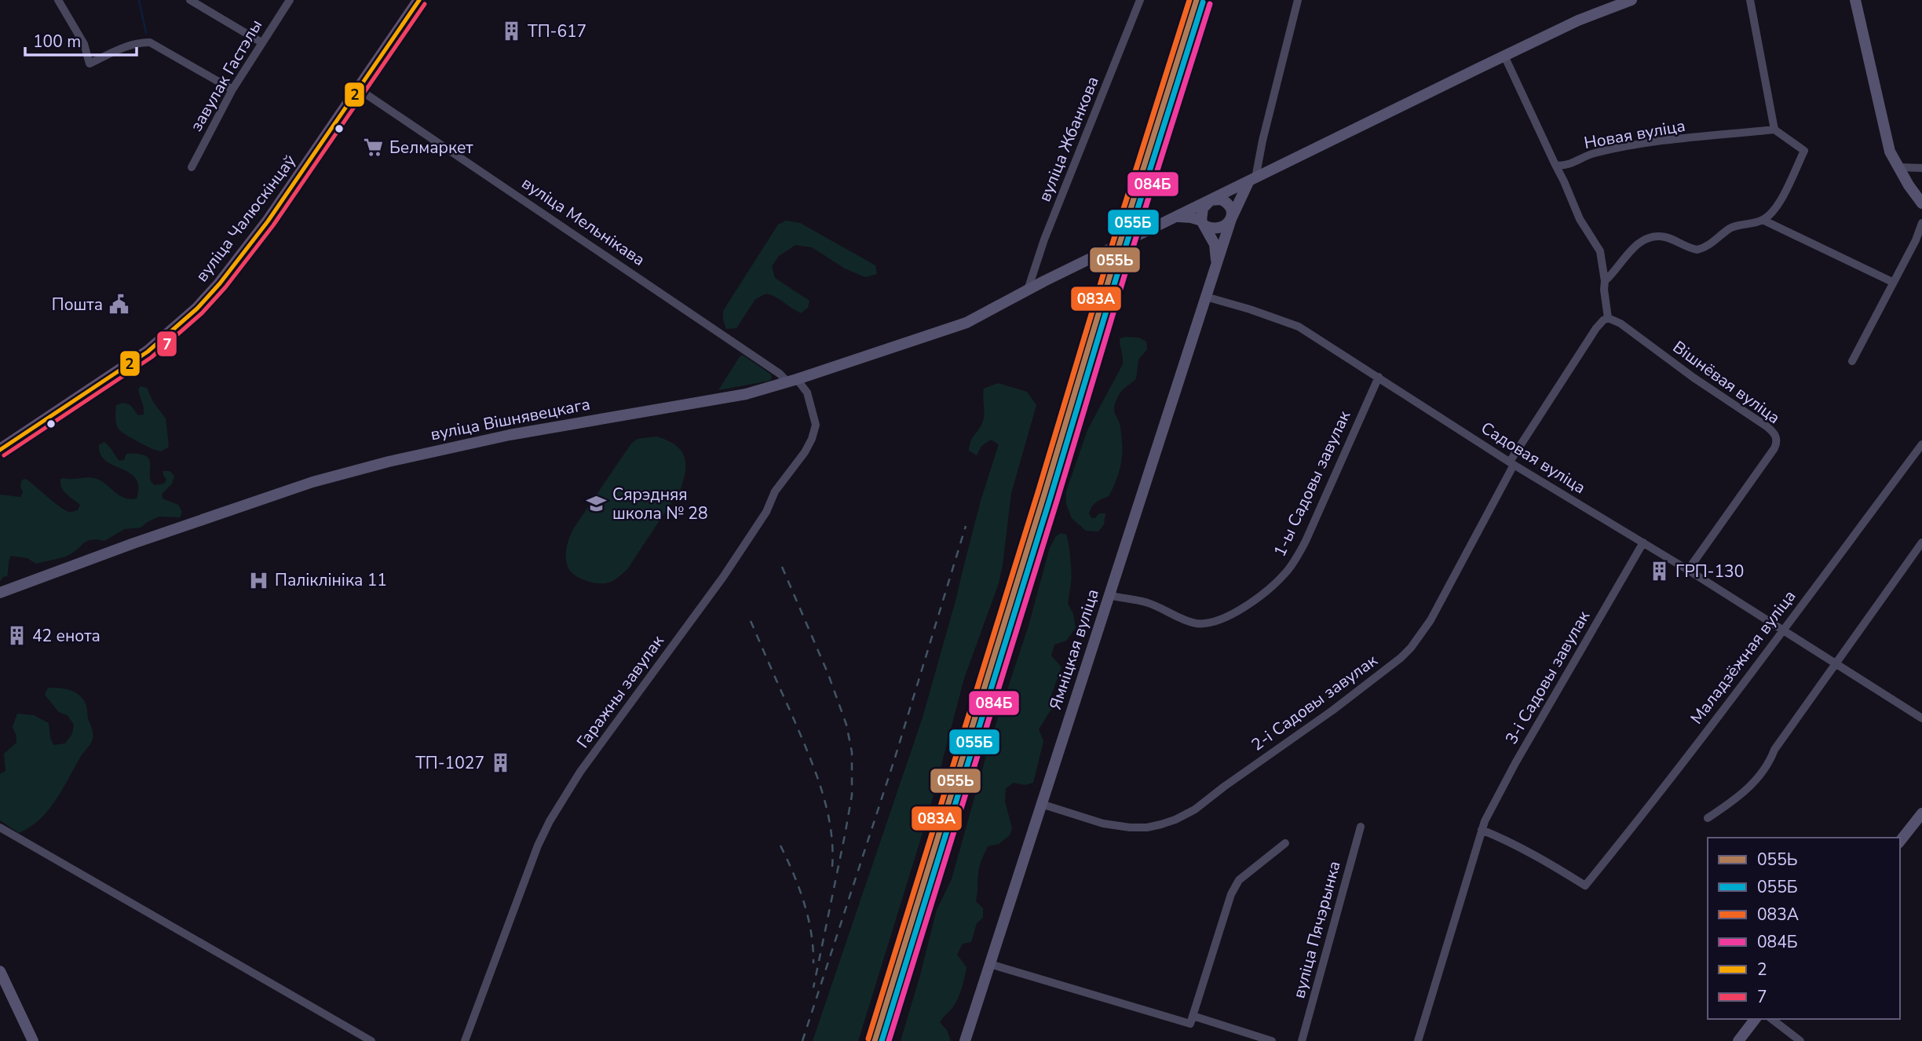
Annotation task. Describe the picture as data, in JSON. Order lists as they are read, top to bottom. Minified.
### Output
{"streets":{"main road":["вуліца Чалюскінцаў","вуліца Вішнявецкага","Ямніцкая вуліца"],"street":["завулак Гастэлы","Новая вуліца","вуліца Жбанкова","вуліца Мельнікава","Вішнёвая вуліца","Садовая вуліца","1-ы Садовы завулак","Маладзёжная вуліца","3-і Садовы завулак","Гаражны завулак","2-і Садовы завулак","вуліца Пячэрынка"]},"crossings":[["вуліца Жбанкова","вуліца Вішнявецкага"],["вуліца Чалюскінцаў","вуліца Мельнікава"],["вуліца Мельнікава","вуліца Вішнявецкага"],["вуліца Мельнікава","Гаражны завулак"],["Вішнёвая вуліца","Садовая вуліца"],["Вішнёвая вуліца","2-і Садовы завулак"],["вуліца Вішнявецкага","Ямніцкая вуліца"],["вуліца Вішнявецкага","Гаражны завулак"],["Садовая вуліца","1-ы Садовы завулак"],["Садовая вуліца","Ямніцкая вуліца"],["Садовая вуліца","Маладзёжная вуліца"],["Садовая вуліца","3-і Садовы завулак"],["Садовая вуліца","2-і Садовы завулак"],["1-ы Садовы завулак","Ямніцкая вуліца"],["Ямніцкая вуліца","2-і Садовы завулак"],["Маладзёжная вуліца","3-і Садовы завулак"]],"places":{"building":["ТП-617","ГРП-130","42 енота","ТП-1027"],"supermarket":["Белмаркет"],"public building":["Пошта"],"school or university":["Сярэдняя школа № 28"],"hospital":["Паліклініка 11"]},"lines":["transit line 055Ь","transit line 083А","transit line 2","transit line 055Б","transit line 084Б","transit line 7"],"legend":["055Ь","055Б","083А","084Б","2","7"],"scale_bar":"100 m"}
